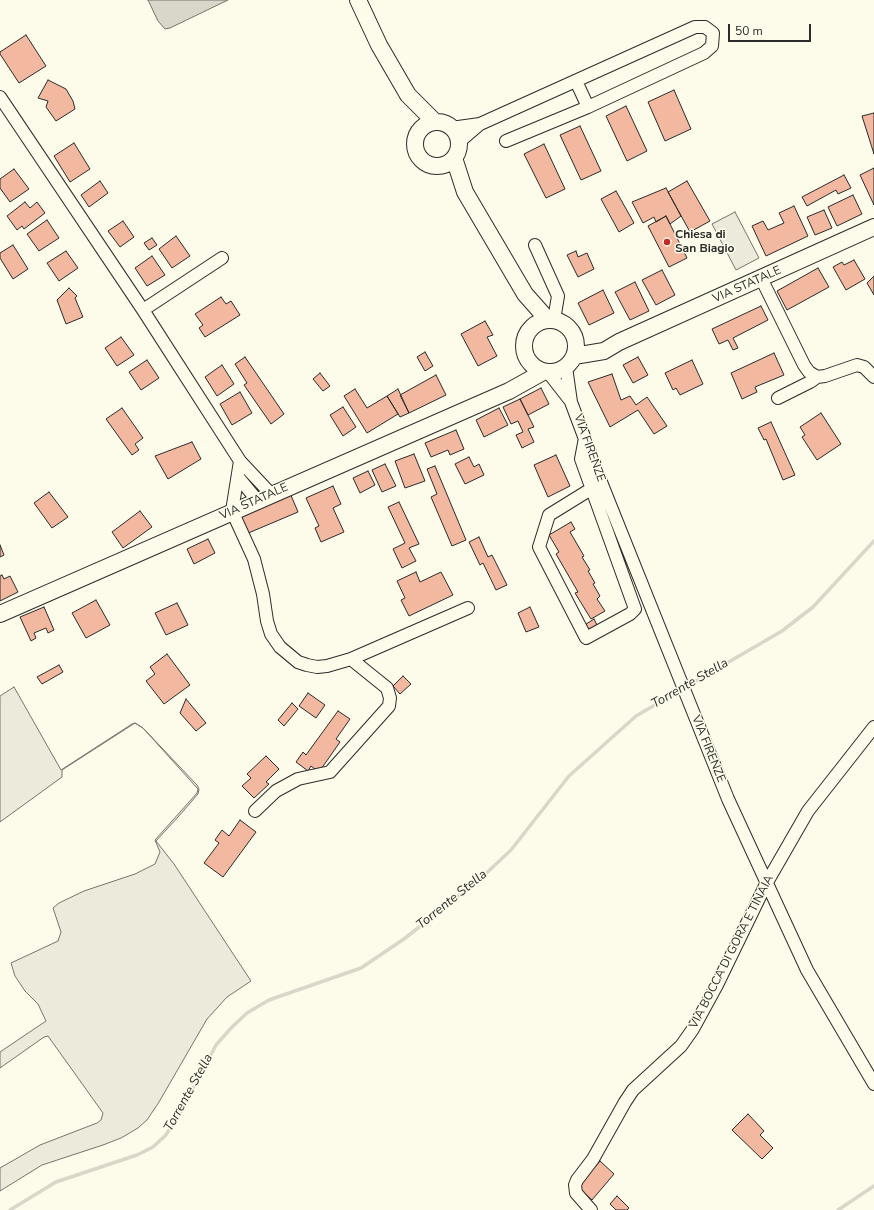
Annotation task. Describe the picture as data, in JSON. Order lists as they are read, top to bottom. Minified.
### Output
{"streets":{"main road":["VIA STATALE"],"street":["VIA FIRENZE","VIA BOCCA DI GORA E TINAIA"]},"crossings":[["VIA FIRENZE","VIA BOCCA DI GORA E TINAIA"]],"water":["Torrente Stella"],"places":["Chiesa di San Biagio"],"scale_bar":"50 m"}
